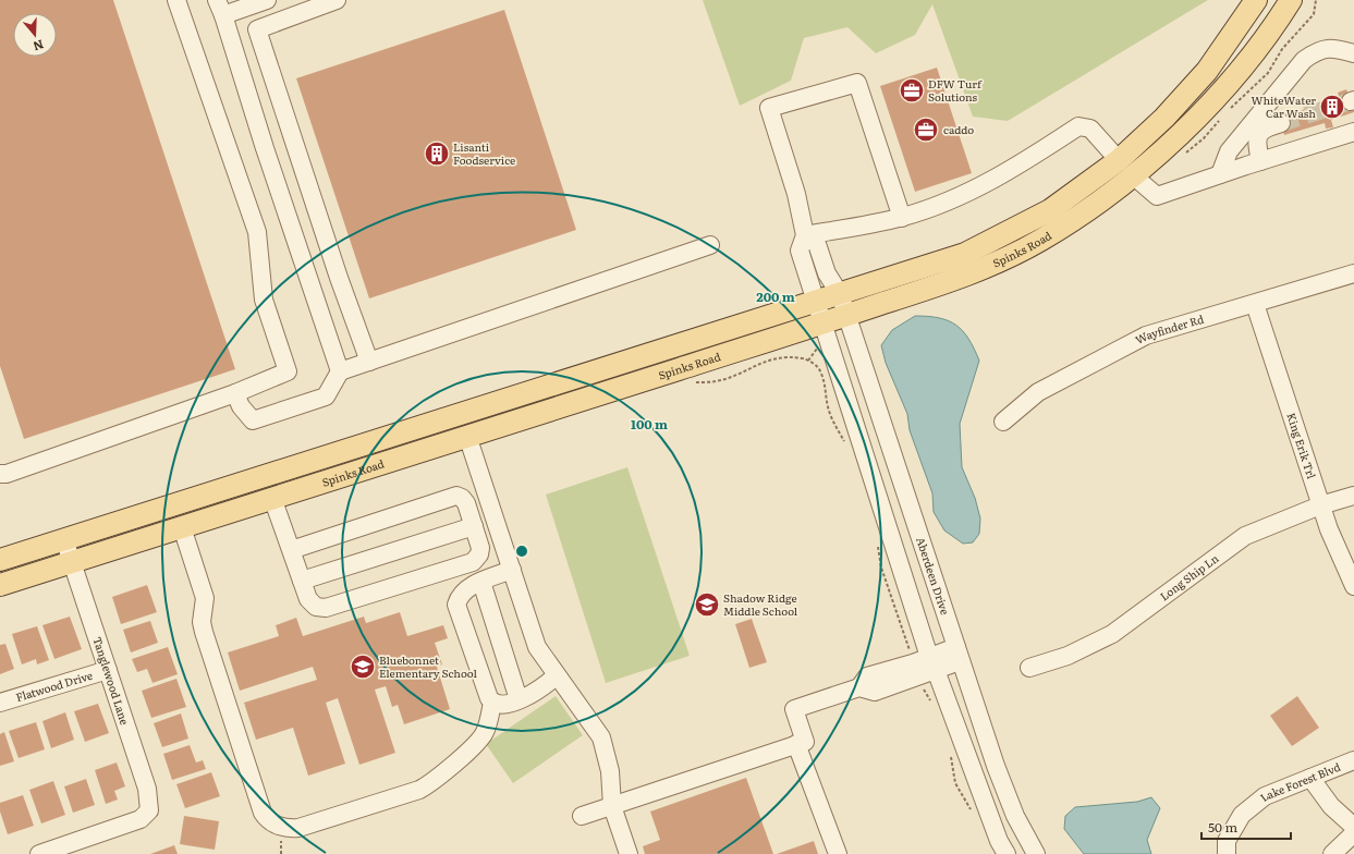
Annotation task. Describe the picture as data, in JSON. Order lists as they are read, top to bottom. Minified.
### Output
{"streets":{"main road":["Spinks Road"],"street":["Wayfinder Rd","King Erik Trl","Aberdeen Drive","Long Ship Ln","Tanglewood Lane","Flatwood Drive","Lake Forest Blvd"]},"crossings":[["Spinks Road","Aberdeen Drive"],["Spinks Road","Tanglewood Lane"],["Wayfinder Rd","King Erik Trl"],["King Erik Trl","Long Ship Ln"],["Tanglewood Lane","Flatwood Drive"]],"places":{"office":["DFW Turf Solutions","caddo"],"building":["WhiteWater Car Wash","Lisanti Foodservice"],"school or university":["Shadow Ridge Middle School","Bluebonnet Elementary School"]},"scale_bar":"50 m","north":"bottom","rings":["200 m","100 m"]}
